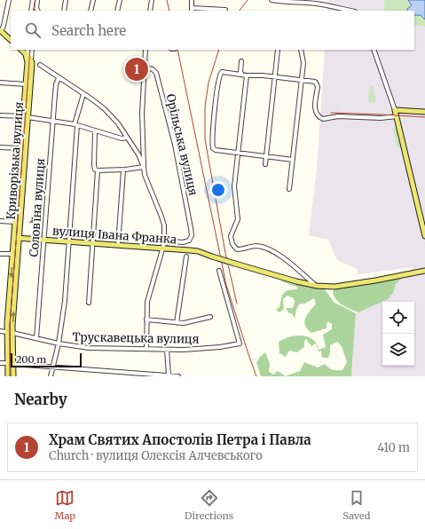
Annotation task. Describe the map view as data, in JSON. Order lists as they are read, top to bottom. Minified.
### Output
{"streets":{"main road":["Криворізька вулиця","вулиця Івана Франка"],"street":["Орільська вулиця","Соловʼїна вулиця","Трускавецька вулиця"]},"crossings":[["Криворізька вулиця","вулиця Івана Франка"],["Криворізька вулиця","Трускавецька вулиця"],["Соловʼїна вулиця","вулиця Івана Франка"],["Соловʼїна вулиця","Трускавецька вулиця"]],"scale_bar":"200 m","page":{"search":"Search here","pins":"1","scale":"200 m","heading":"Nearby","list":[{"mark":"1","name":"Храм Святих Апостолів Петра і Павла","note":"Church · вулиця Олексія Алчевського","value":"410 m"}],"nav":["Map","Directions","Saved"]}}
